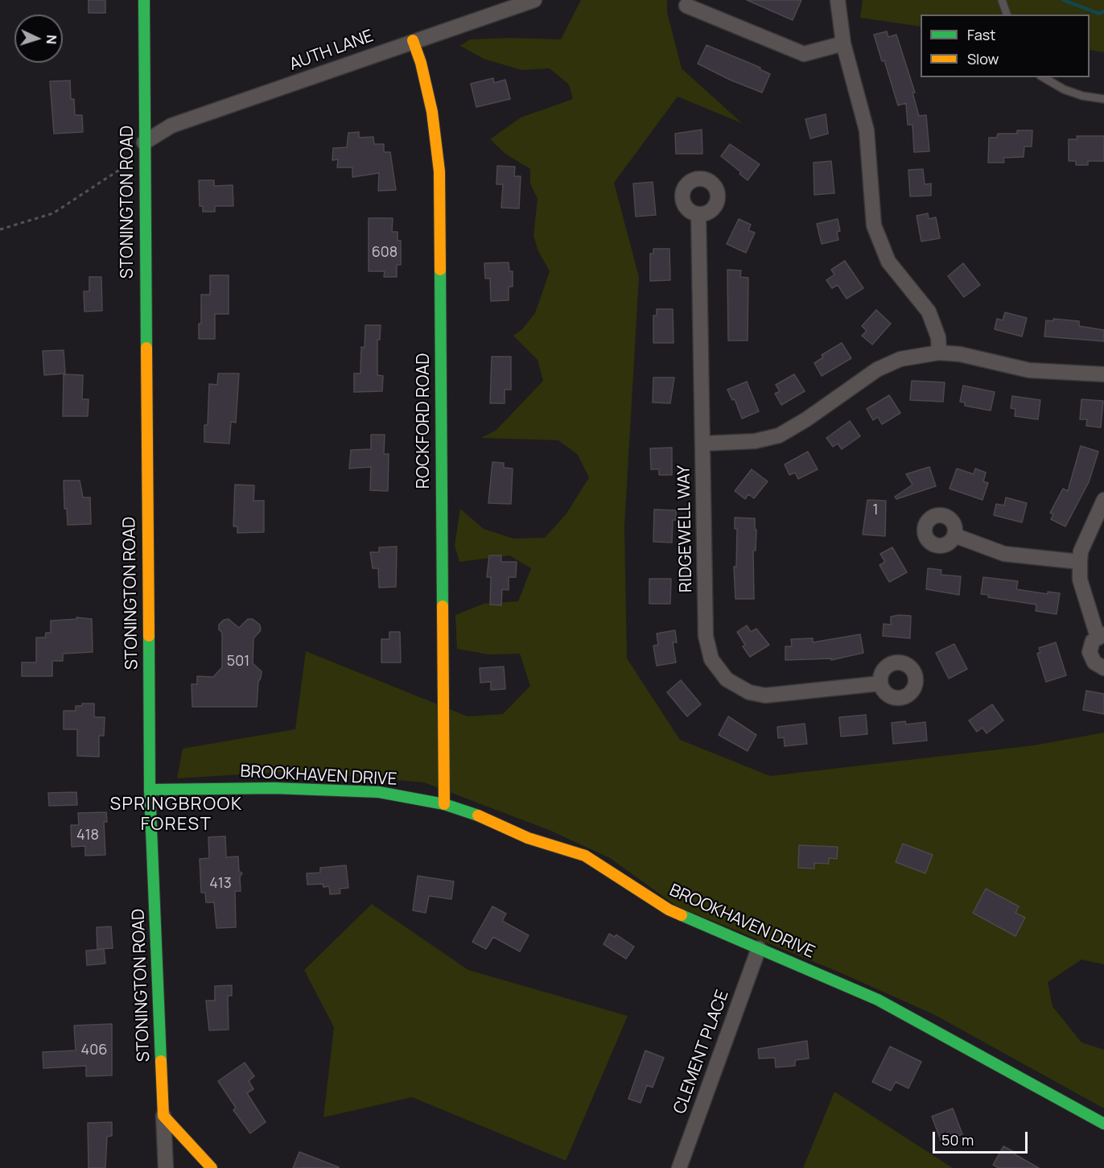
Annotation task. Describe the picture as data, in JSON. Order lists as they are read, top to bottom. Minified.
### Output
{"streets":{"street":["AUTH LANE","STONINGTON ROAD","ROCKFORD ROAD","RIDGEWELL WAY","BROOKHAVEN DRIVE","CLEMENT PLACE"]},"crossings":[["AUTH LANE","STONINGTON ROAD"],["AUTH LANE","ROCKFORD ROAD"],["STONINGTON ROAD","BROOKHAVEN DRIVE"],["ROCKFORD ROAD","BROOKHAVEN DRIVE"],["BROOKHAVEN DRIVE","CLEMENT PLACE"]],"districts":["SPRINGBROOK FOREST"],"house_numbers":["608","1","501","418","413","406"],"legend":["Fast","Slow"],"scale_bar":"50 m","north":"right"}
